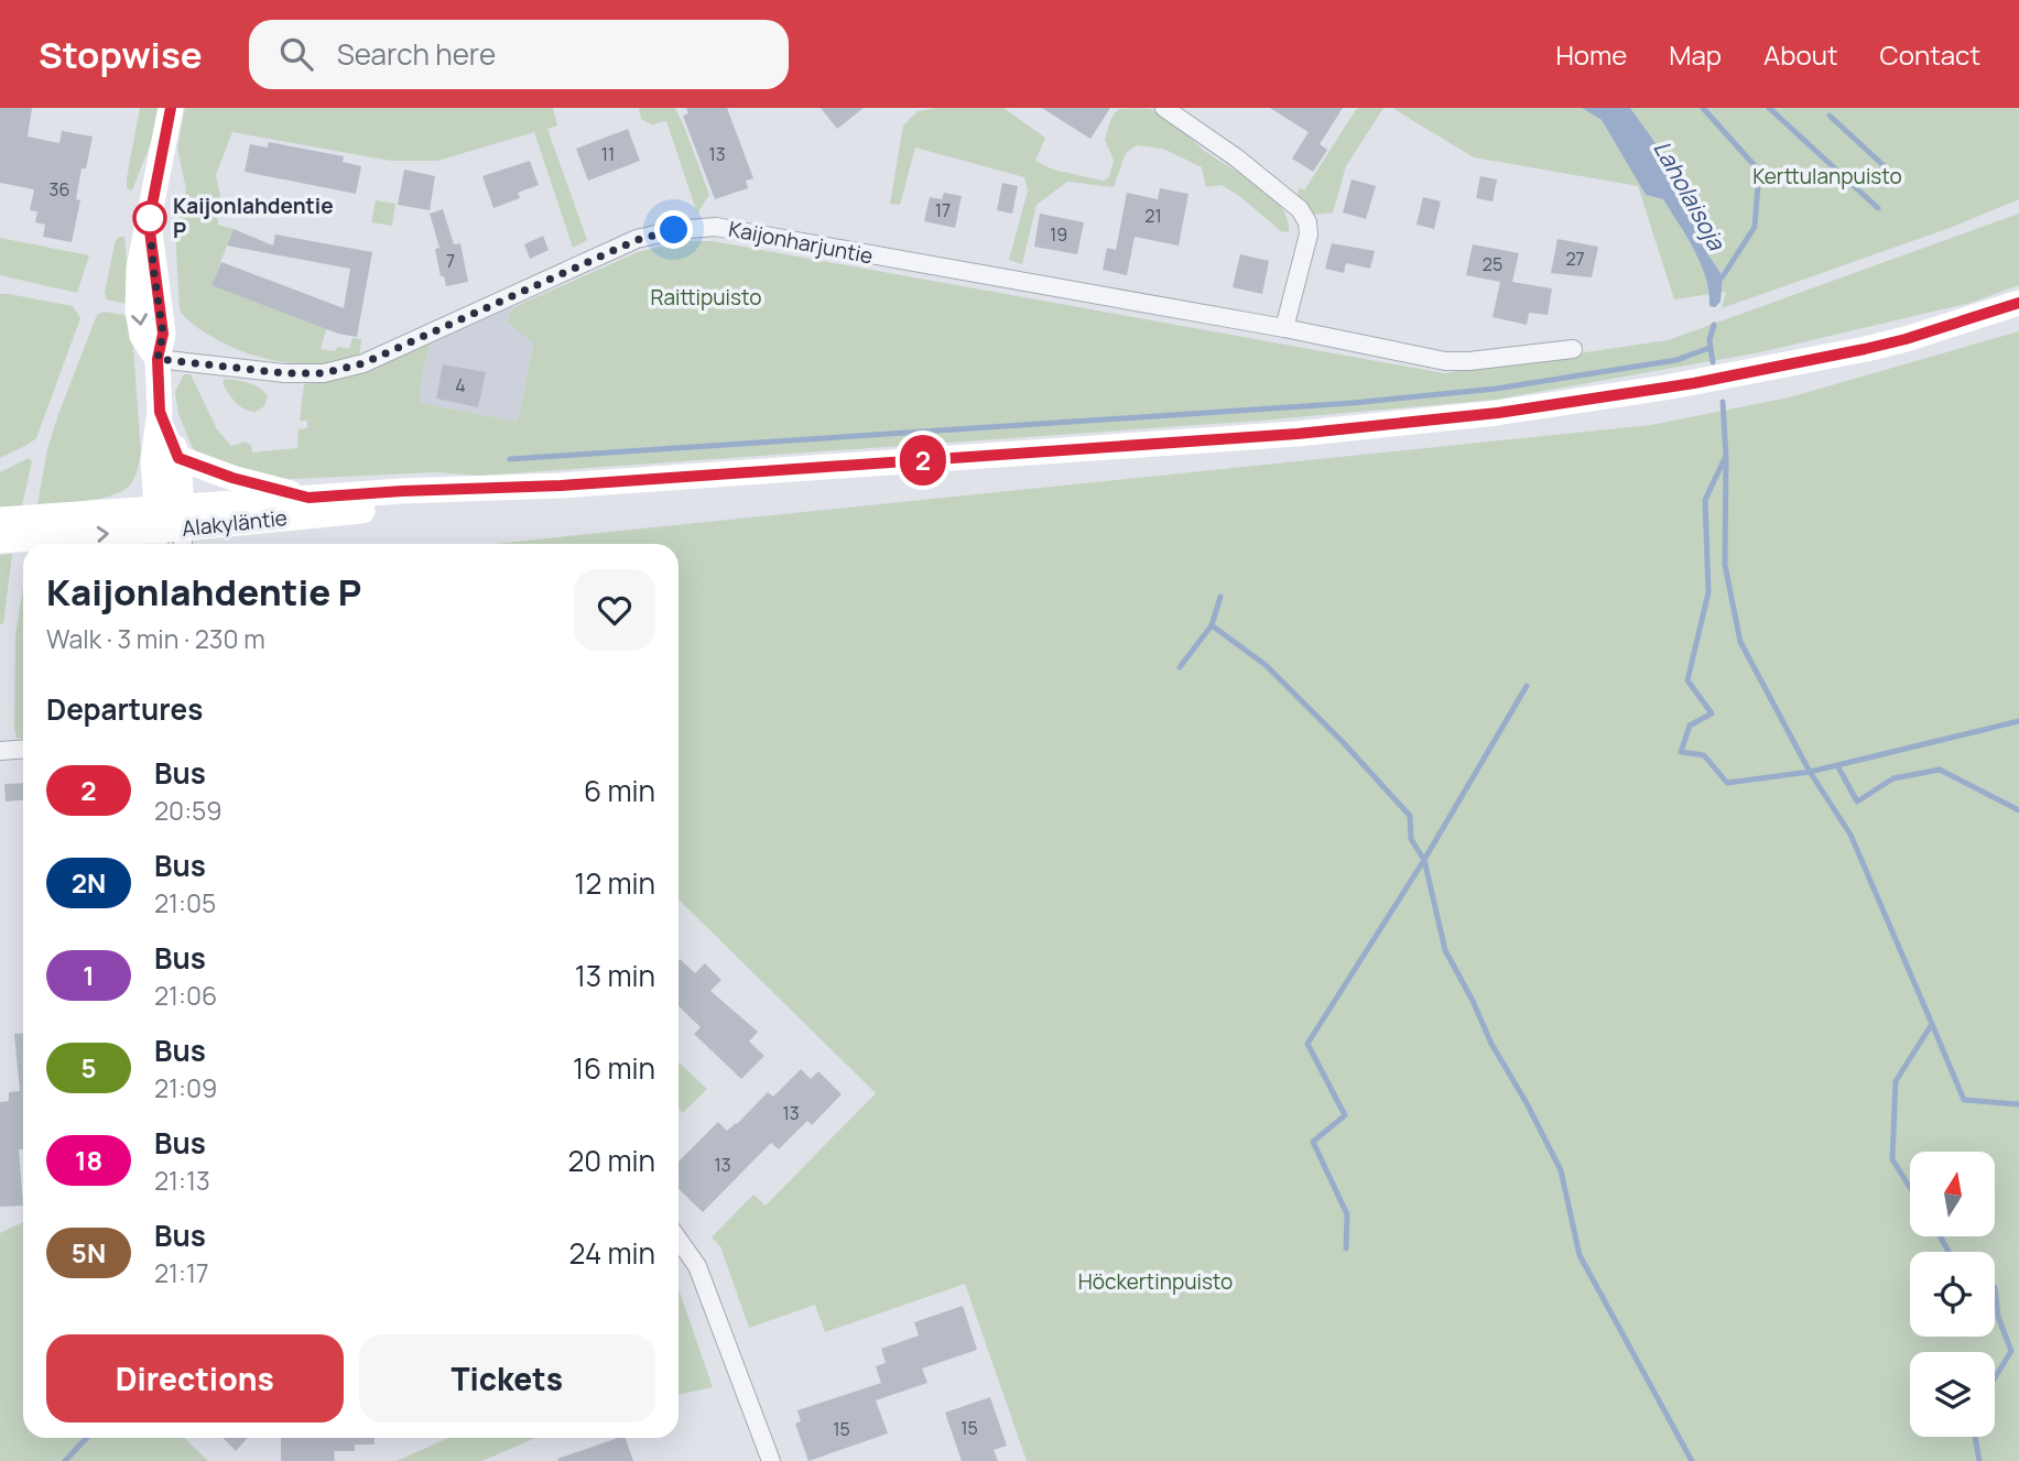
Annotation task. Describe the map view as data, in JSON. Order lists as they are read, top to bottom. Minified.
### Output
{"streets":{"main road":["Alakyläntie"],"street":["Kaijonharjuntie"]},"water":["Laholaisoja"],"parks":["Kerttulanpuisto","Raittipuisto","Höckertinpuisto"],"places":["Kaijonlahdentie P"],"lines":["bus line 2"],"house_numbers":["11","13","36","17","21","19","27","7","25","4","13","13","15","15"],"north":"top","page":{"header":"Stopwise","search":"Search here","nav":["Home","Map","About","Contact"],"on_map":"2","heading":[["Kaijonlahdentie P","Walk · 3 min · 230 m"],"Departures"],"list":[{"mark":"2","name":"Bus","note":"20:59","value":"6 min"},{"mark":"2N","name":"Bus","note":"21:05","value":"12 min"},{"mark":"1","name":"Bus","note":"21:06","value":"13 min"},{"mark":"5","name":"Bus","note":"21:09","value":"16 min"},{"mark":"18","name":"Bus","note":"21:13","value":"20 min"},{"mark":"5N","name":"Bus","note":"21:17","value":"24 min"}],"buttons":["Directions","Tickets"]}}
